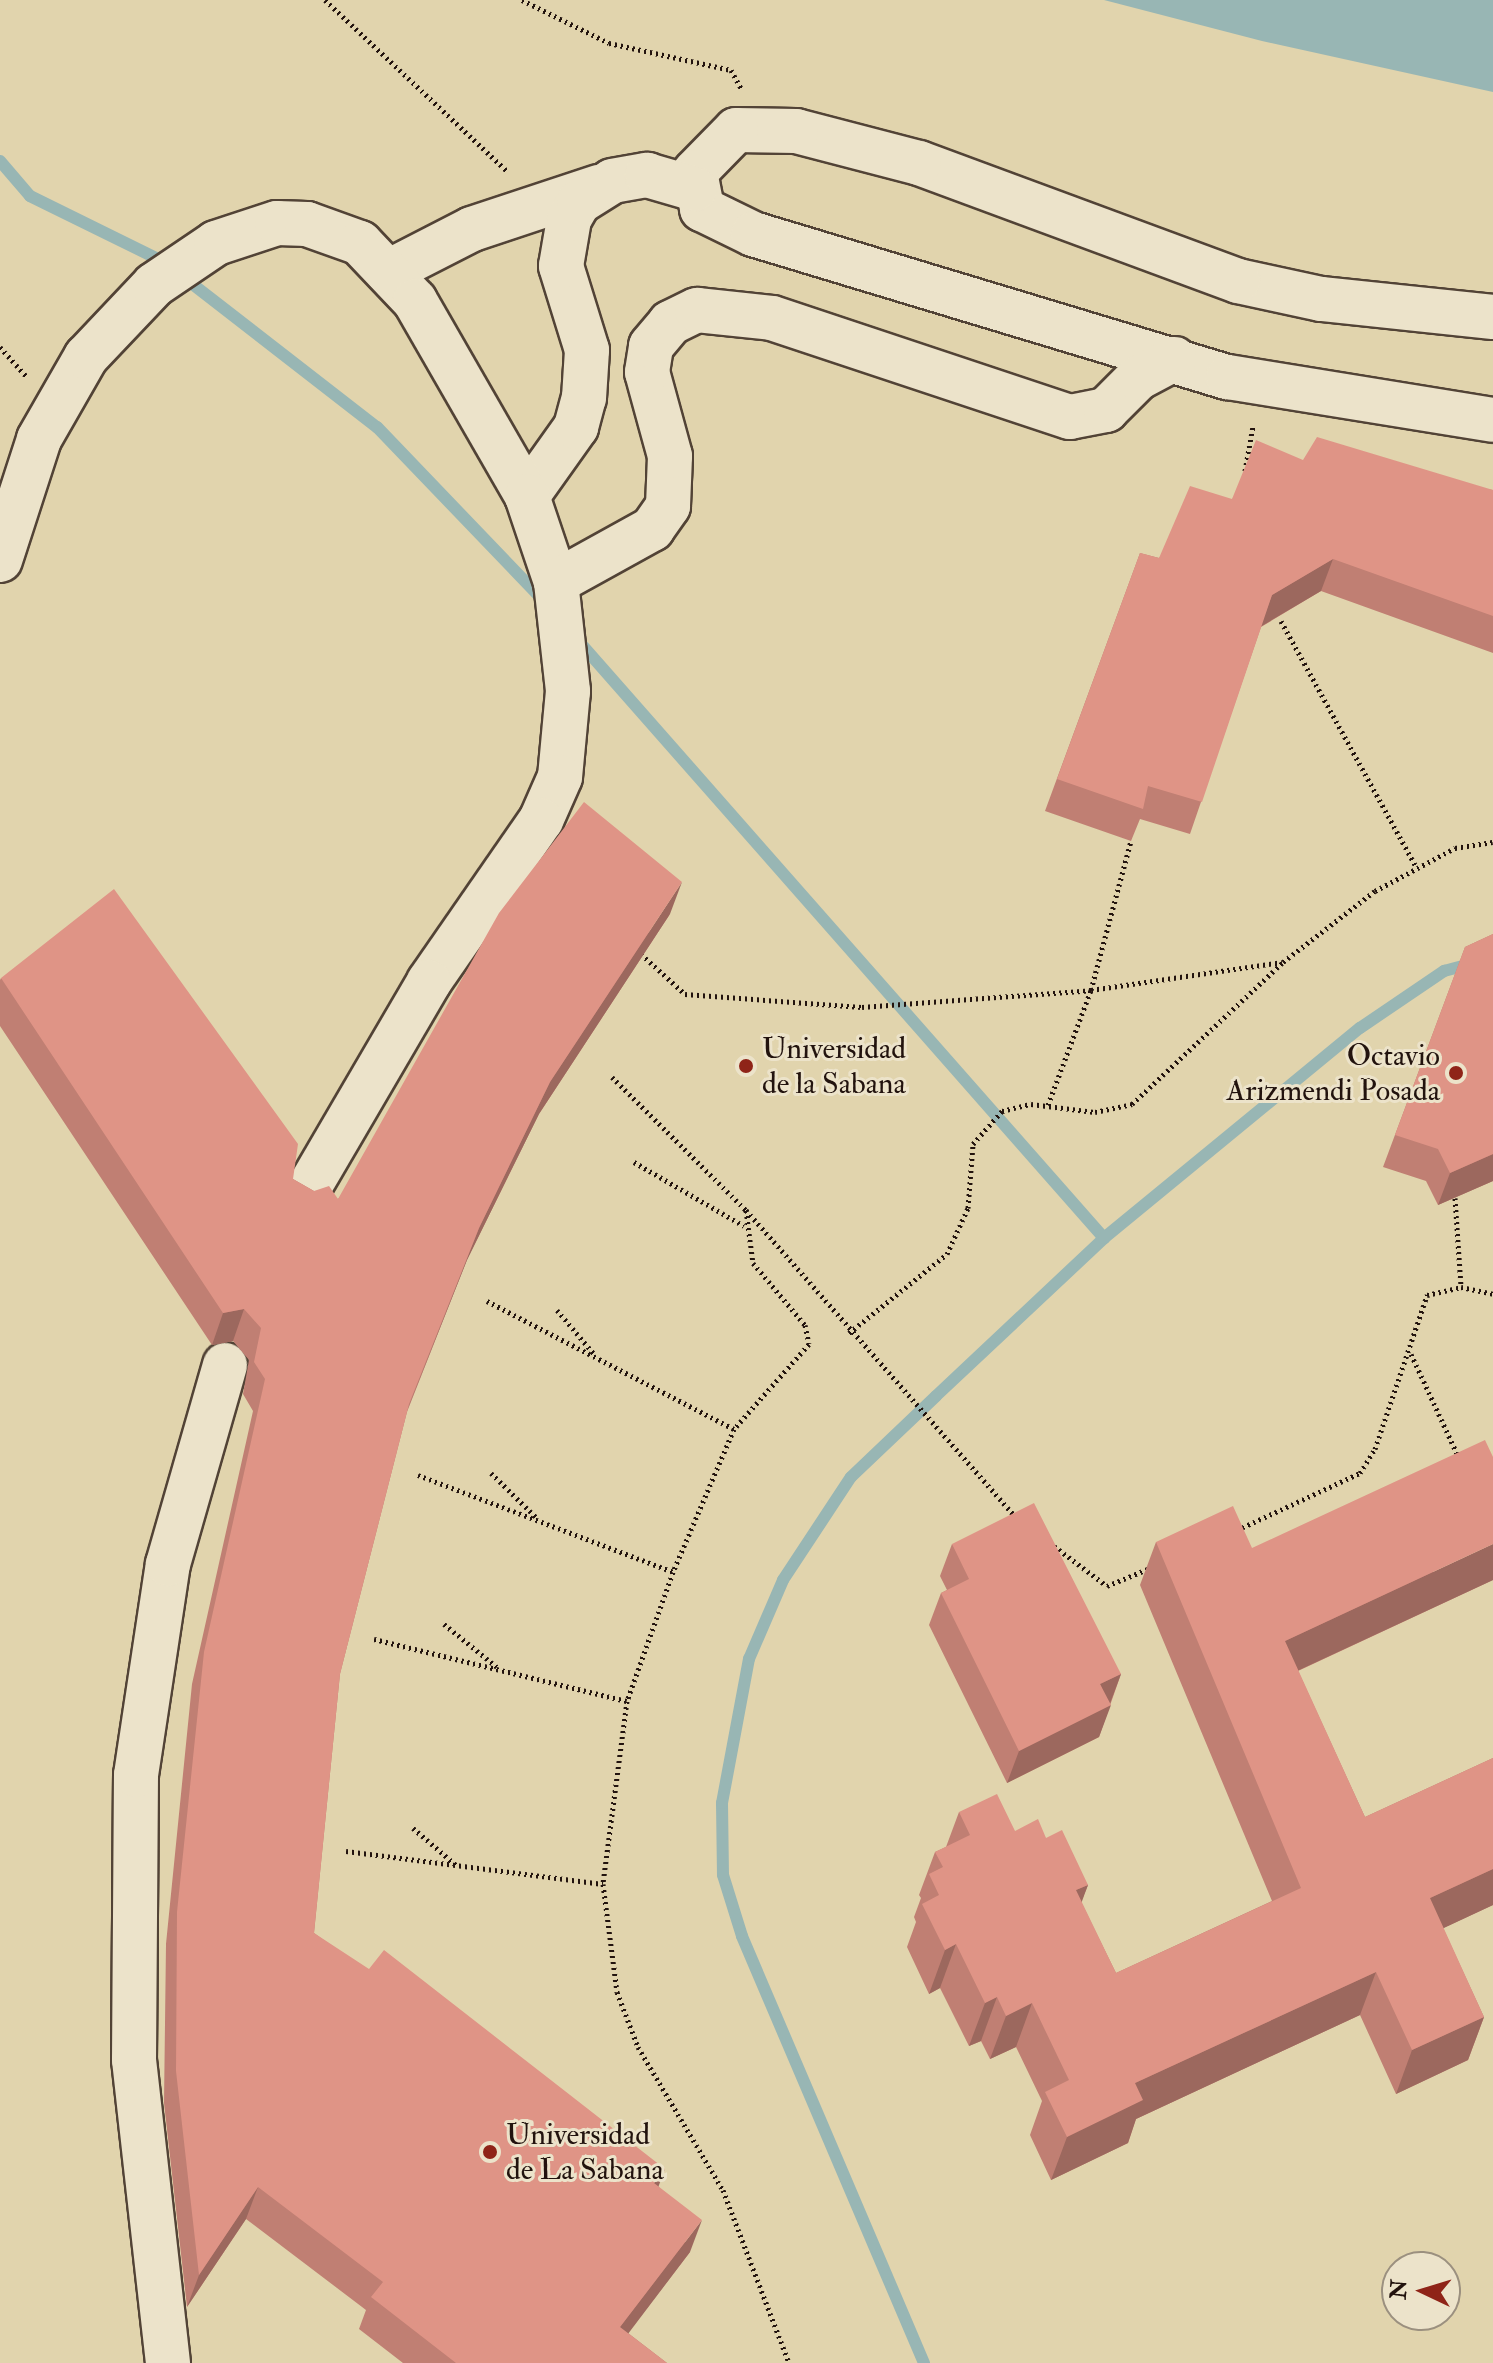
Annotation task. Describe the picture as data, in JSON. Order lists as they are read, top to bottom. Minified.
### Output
{"places":["Universidad de la Sabana","Octavio Arizmendi Posada","Universidad de La Sabana"],"north":"left"}
